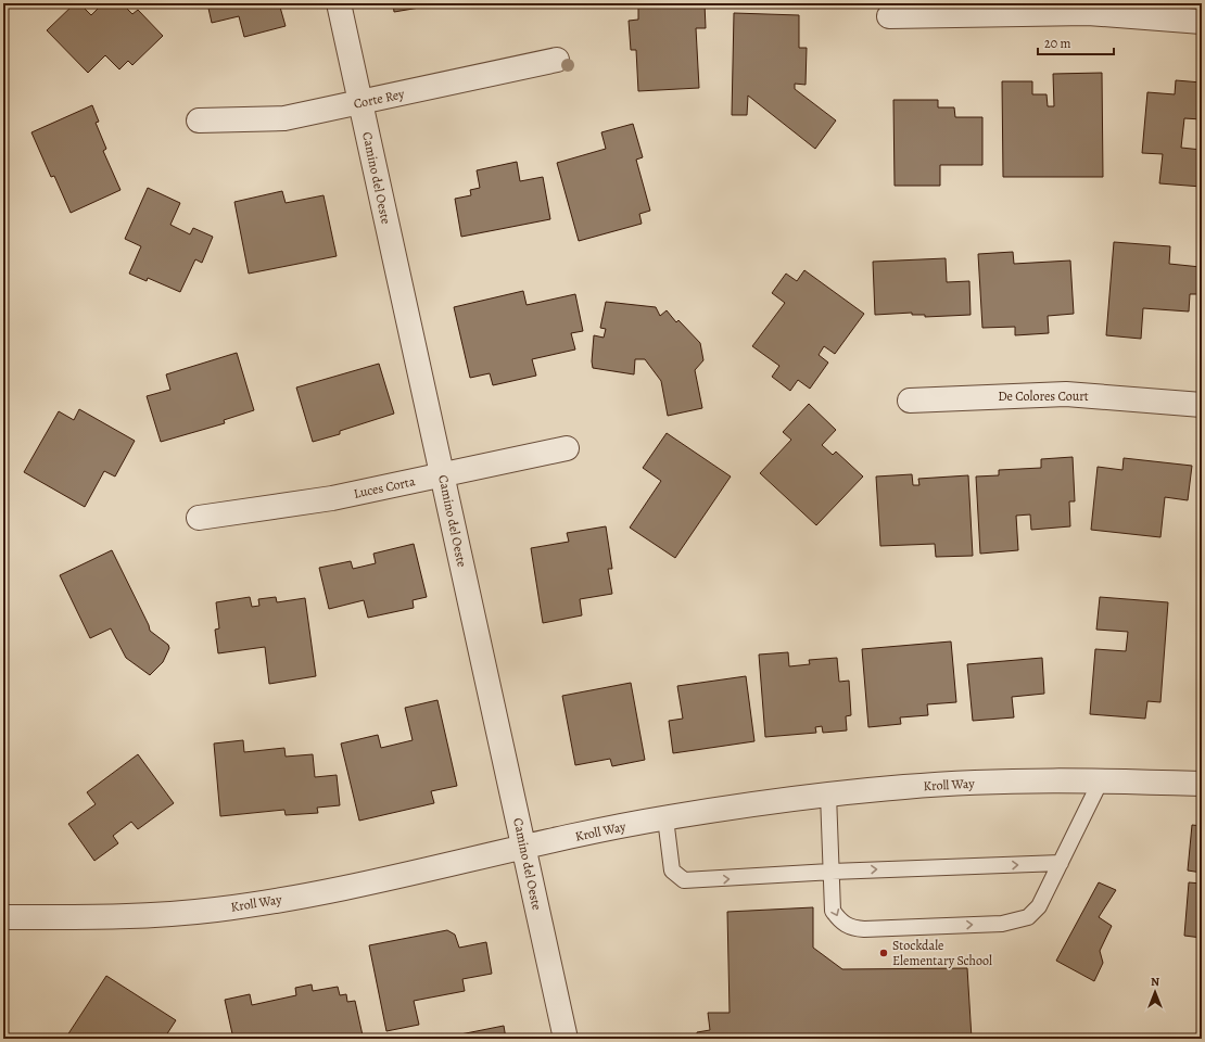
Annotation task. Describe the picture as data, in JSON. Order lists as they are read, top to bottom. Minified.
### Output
{"streets":{"street":["Corte Rey","Camino del Oeste","De Colores Court","Luces Corta","Kroll Way"]},"crossings":[["Corte Rey","Camino del Oeste"],["Camino del Oeste","Luces Corta"],["Camino del Oeste","Kroll Way"]],"places":["Stockdale Elementary School"],"scale_bar":"20 m","north":"top"}
